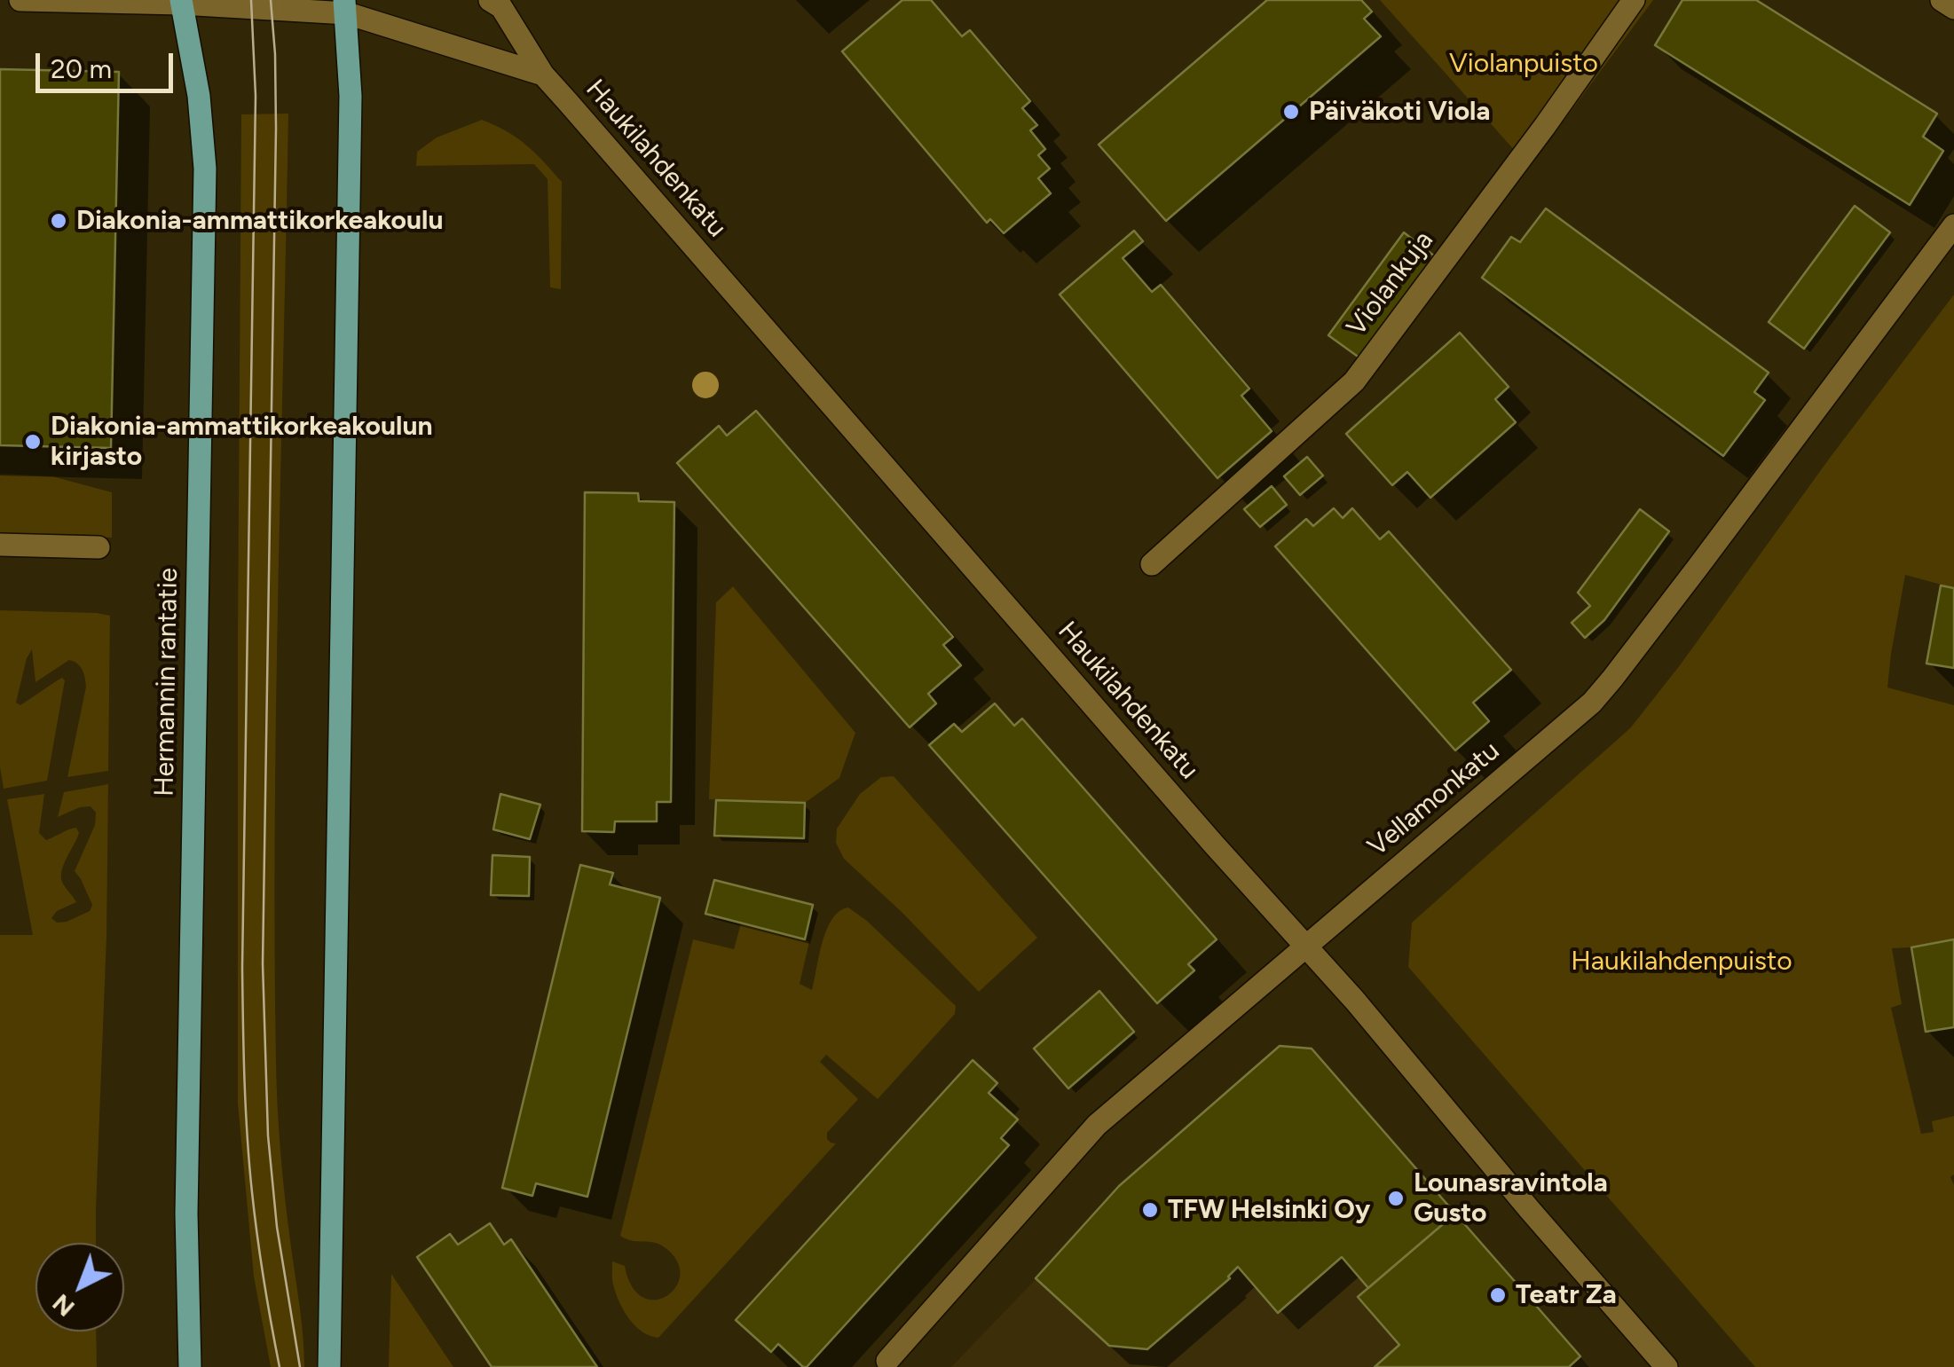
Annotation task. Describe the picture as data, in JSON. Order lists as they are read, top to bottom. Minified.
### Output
{"streets":{"main road":["Hermannin rantatie"],"street":["Haukilahdenkatu","Violankuja","Vellamonkatu"]},"crossings":[["Haukilahdenkatu","Vellamonkatu"]],"parks":["Violanpuisto","Haukilahdenpuisto"],"places":["Päiväkoti Viola","Diakonia-ammattikorkeakoulu","Diakonia-ammattikorkeakoulun kirjasto","Lounasravintola Gusto","TFW Helsinki Oy","Teatr Za"],"scale_bar":"20 m","north":"bottom left"}
